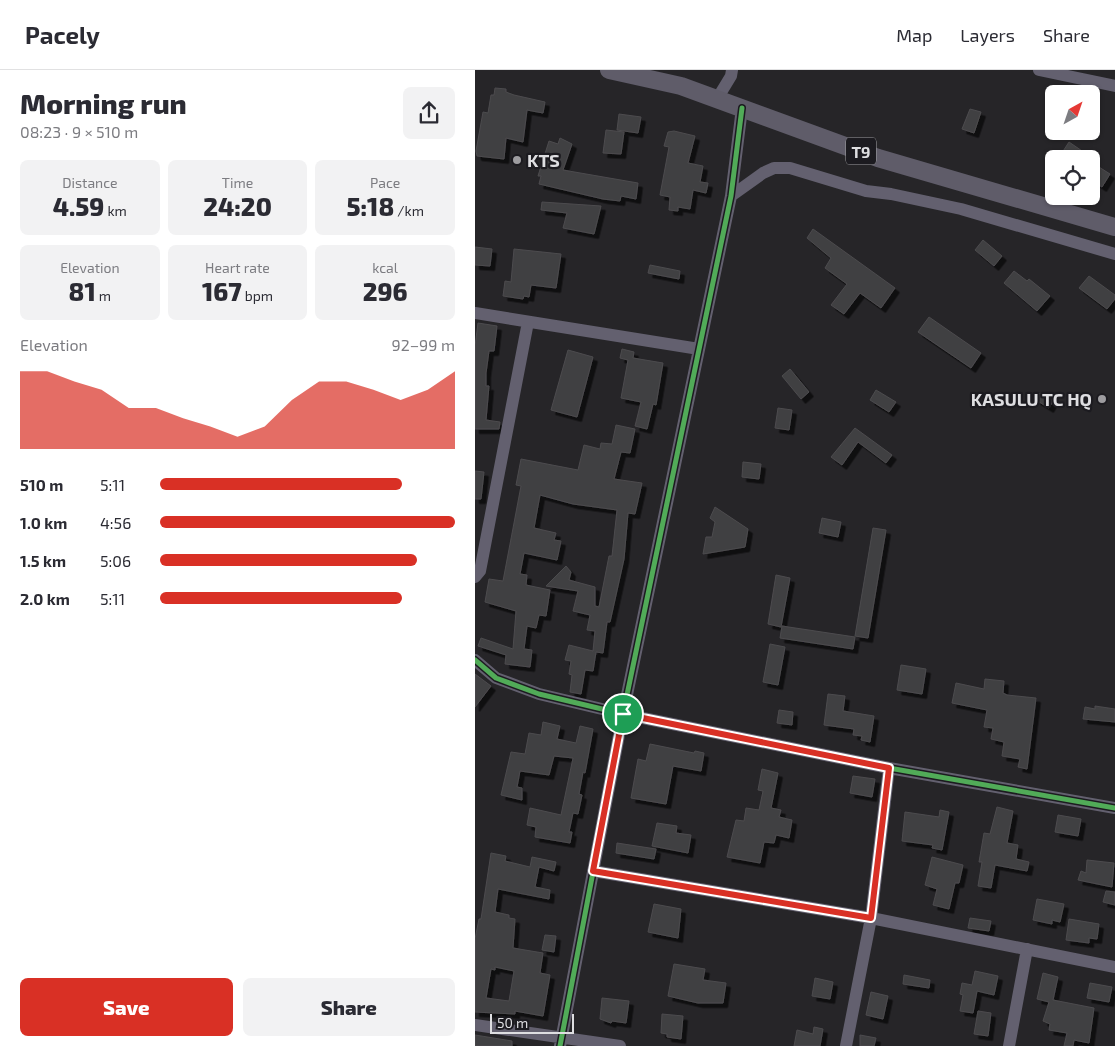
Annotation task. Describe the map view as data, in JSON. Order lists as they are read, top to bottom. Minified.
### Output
{"streets":{"highway":["T9"]},"places":["KTS","KASULU TC HQ"],"scale_bar":"50 m","north":"top right","page":{"header":"Pacely","nav":["Map","Layers","Share"],"heading":["Morning run","08:23 · 9 × 510 m"],"stats":[["Distance","4.59 km"],["Time","24:20"],["Pace","5:18 /km"],["Elevation","81 m"],["Heart rate","167 bpm"],["kcal","296"]],"chart":["Elevation","92–99 m"],"list":[{"name":"510 m","note":"5:11"},{"name":"1.0 km","note":"4:56"},{"name":"1.5 km","note":"5:06"},{"name":"2.0 km","note":"5:11"}],"buttons":["Save","Share"],"scale":"50 m"}}
